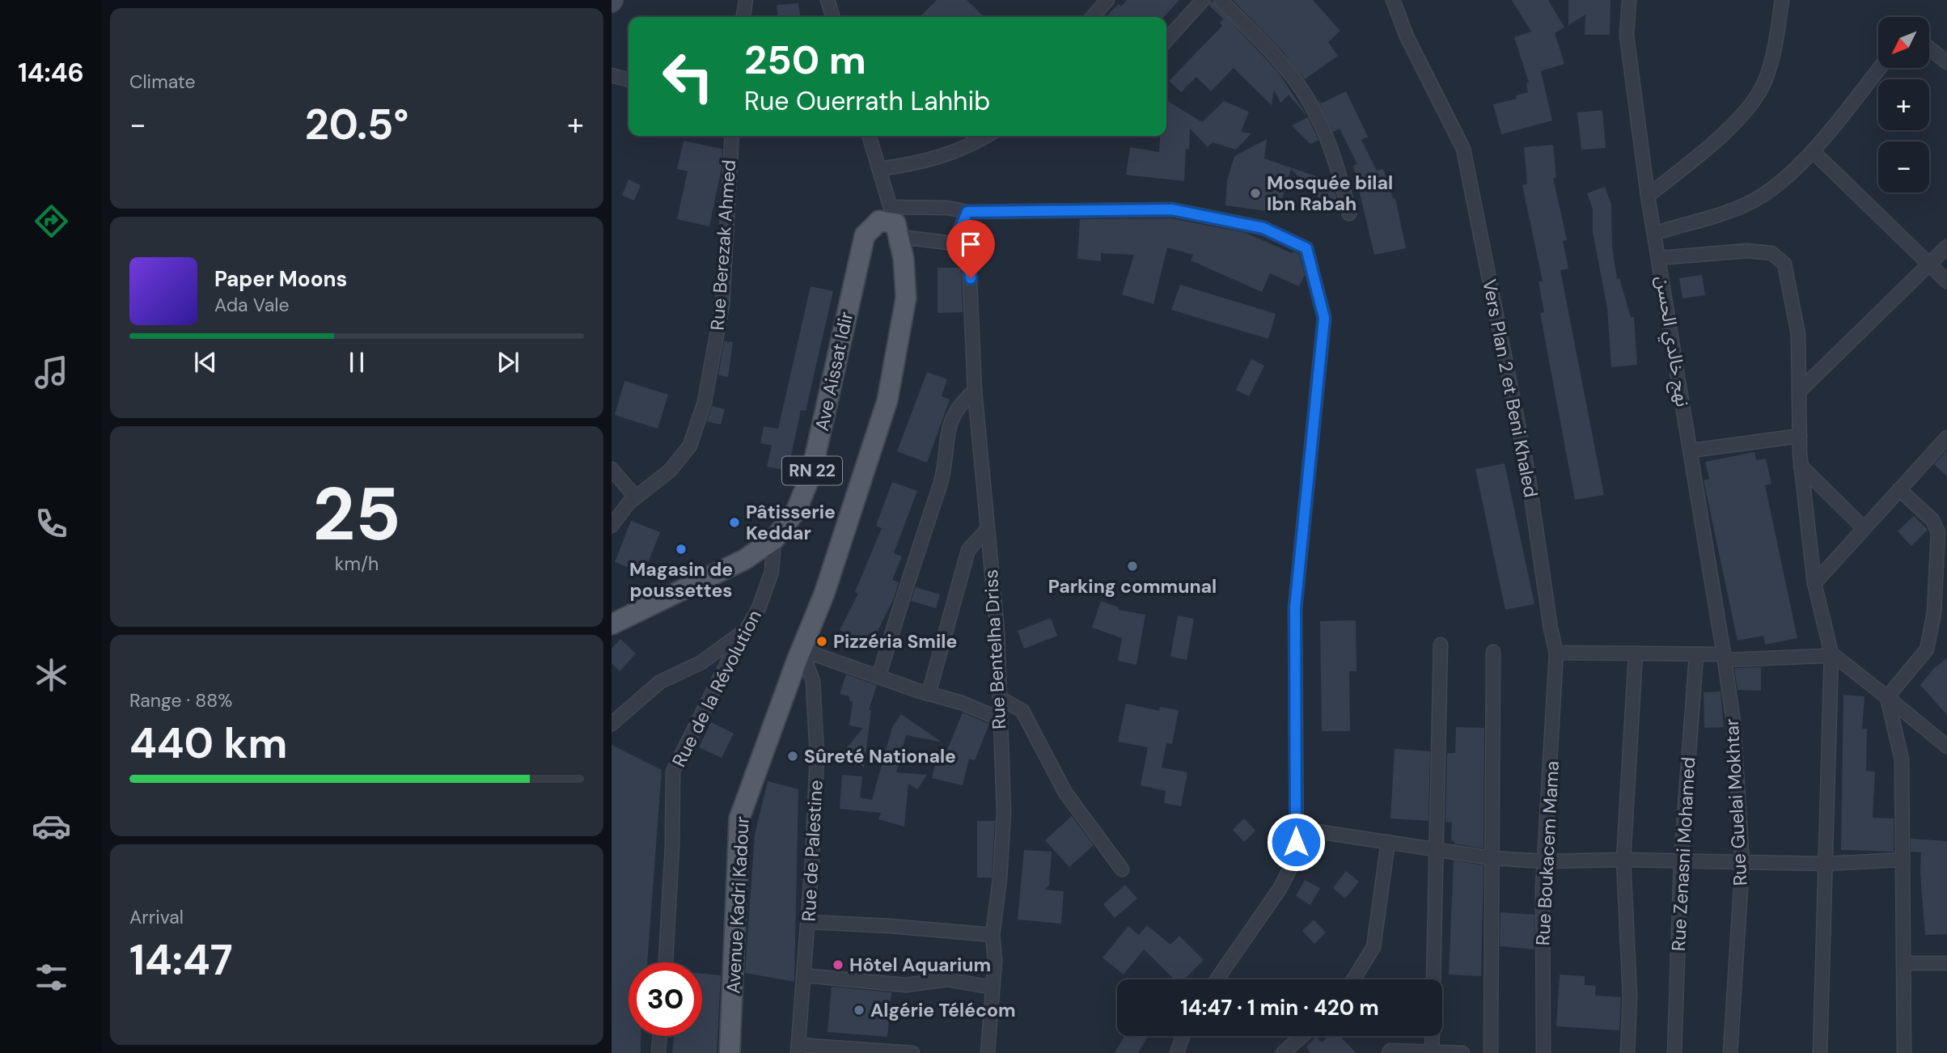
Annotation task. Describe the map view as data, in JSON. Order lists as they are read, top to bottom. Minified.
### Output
{"streets":{"main road":["Ave Aissat Idir","RN 22","Avenue Kadri Kadour"],"street":["Rue Berezak Ahmed","نهج خالدي الحسن","Vers Plan 2 et Beni Khaled","Rue Bentelha Driss","Rue de la Révolution","Rue Guelai Mokhtar","Rue de Palestine","Rue Boukacem Mama","Rue Zenasni Mohamed"]},"crossings":[["نهج خالدي الحسن","Rue Guelai Mokhtar"],["Ave Aissat Idir","Rue de la Révolution"],["Ave Aissat Idir","Avenue Kadri Kadour"],["Vers Plan 2 et Beni Khaled","Rue Boukacem Mama"],["Rue de Palestine","Avenue Kadri Kadour"]],"places":["Mosquée bilal Ibn Rabah","Pâtisserie Keddar","Magasin de poussettes","Parking communal","Pizzéria Smile","Sûreté Nationale","Hôtel Aquarium","Algérie Télécom"],"north":"bottom left","page":{"tabs":"14:46","tile":["Climate",["25","km/h"],["Range · 88%","440 km"],["Arrival","14:47"]],"map_buttons":["+","−"],"turn":["250 m","Rue Ouerrath Lahhib"],"heat":["−","20.5°","+"],"song":["Paper Moons","Ada Vale"],"limit":"30","trip":"14:47 · 1 min · 420 m"}}
